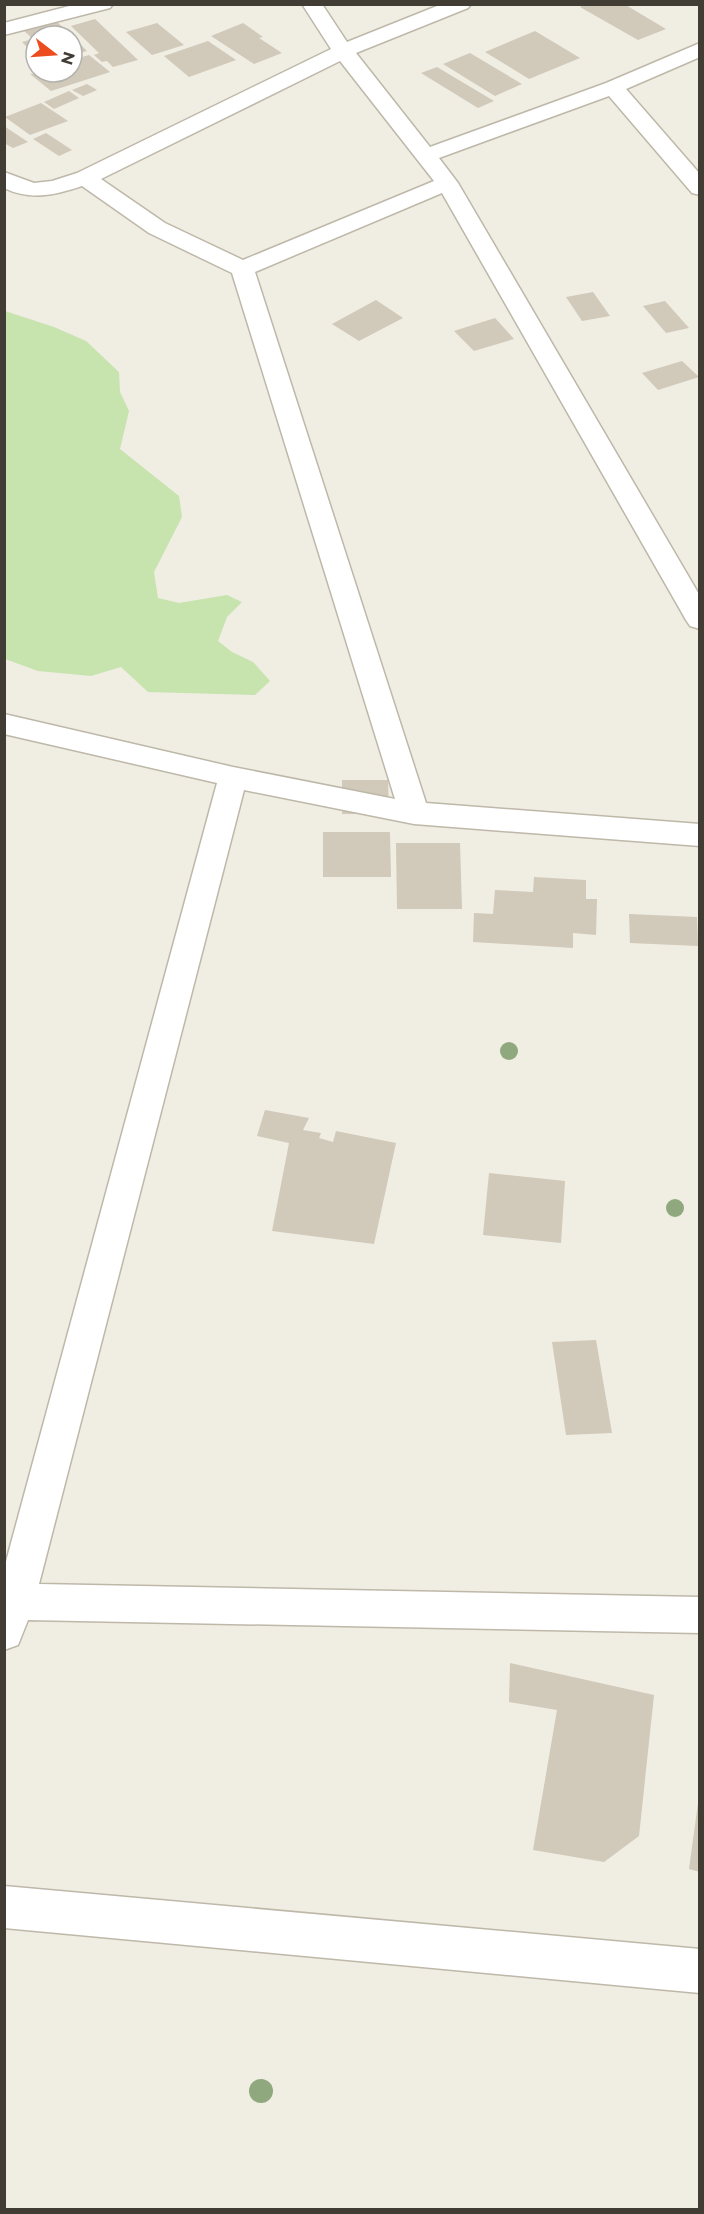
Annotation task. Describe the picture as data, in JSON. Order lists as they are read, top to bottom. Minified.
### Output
{"north":"right"}
